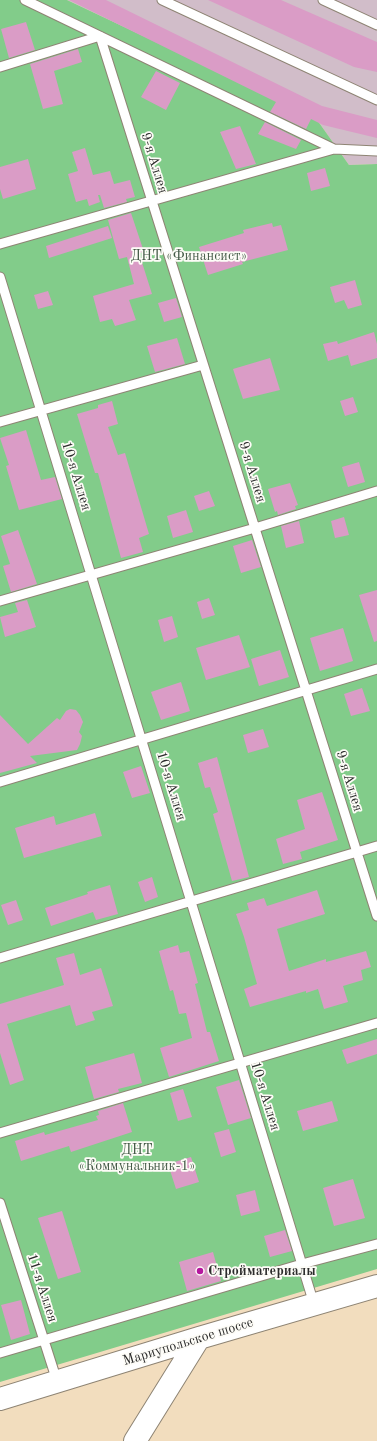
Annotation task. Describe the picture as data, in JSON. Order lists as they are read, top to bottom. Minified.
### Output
{"streets":{"main road":["Мариупольское шоссе"],"lane":["9-я Аллея","10-я Аллея","11-я Аллея"]},"crossings":[["10-я Аллея","Мариупольское шоссе"],["11-я Аллея","Мариупольское шоссе"]],"parks":["ДНТ «Финансист»","ДНТ «Коммунальник-1»"],"places":["Стройматериалы"]}
